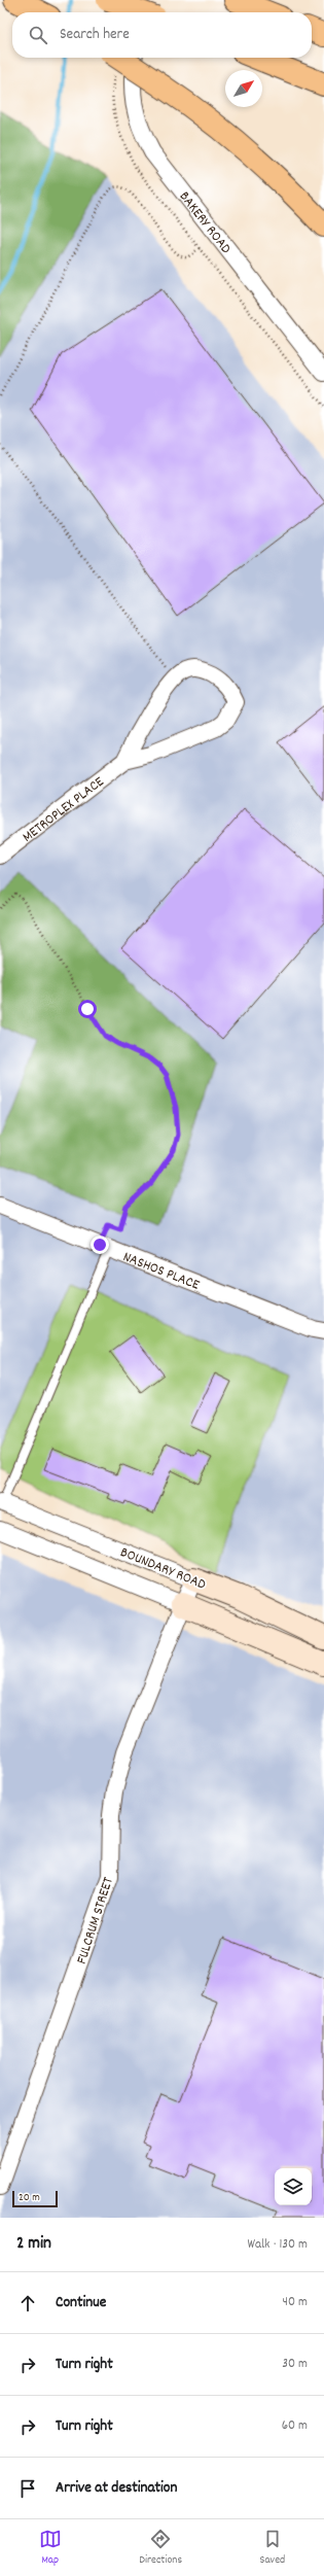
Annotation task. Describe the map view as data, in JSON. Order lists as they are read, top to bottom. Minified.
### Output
{"streets":{"street":["BAKERY ROAD","METROPLEX PLACE","NASHOS PLACE","BOUNDARY ROAD","FULCRUM STREET"]},"crossings":[["BOUNDARY ROAD","FULCRUM STREET"]],"scale_bar":"20 m","north":"top right","page":{"search":"Search here","scale":"20 m","heading":["2 min","Walk · 130 m"],"list":[["Continue","40 m"],["Turn right","30 m"],["Turn right","60 m"],"Arrive at destination"],"nav":["Map","Directions","Saved"]}}
